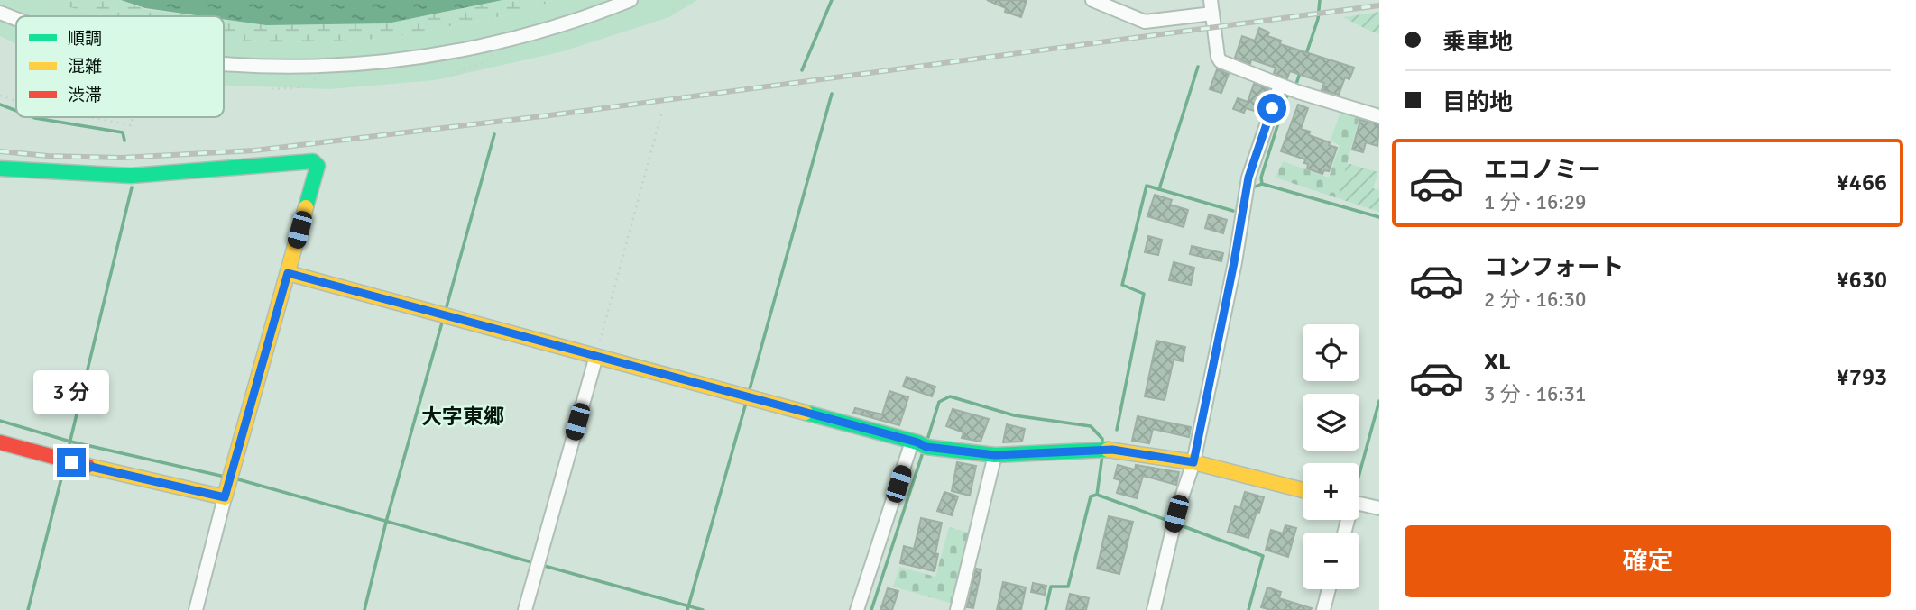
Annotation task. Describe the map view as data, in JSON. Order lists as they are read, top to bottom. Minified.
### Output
{"districts":["大字東郷"],"legend":["順調","混雑","渋滞"],"page":{"banner":["乗車地","目的地"],"list":[{"name":"エコノミー","note":"1 分 · 16:29","value":"¥466"},{"name":"コンフォート","note":"2 分 · 16:30","value":"¥630"},{"name":"XL","note":"3 分 · 16:31","value":"¥793"}],"map_buttons":["+","−"],"bubble":"3 分","buttons":"確定"}}
